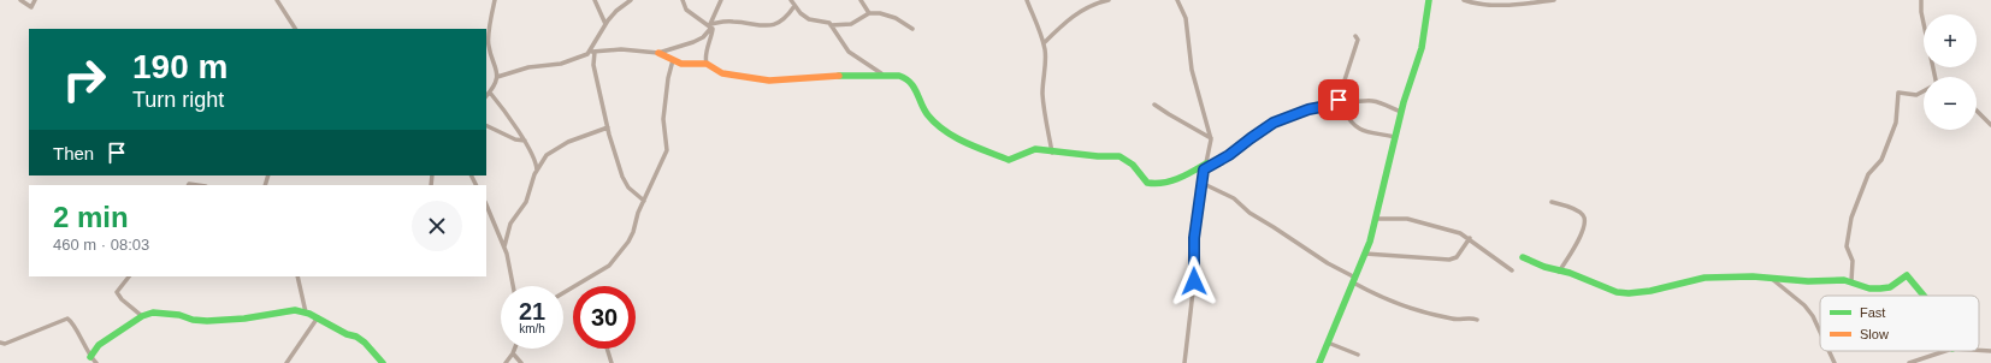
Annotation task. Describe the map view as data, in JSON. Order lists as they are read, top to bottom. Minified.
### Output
{"legend":["Fast","Slow"],"page":{"map_buttons":["+","−"],"turn":["190 m","Turn right"],"then":"Then","heading":["2 min","460 m · 08:03"],"speed":"21 km/h","limit":"30"}}
